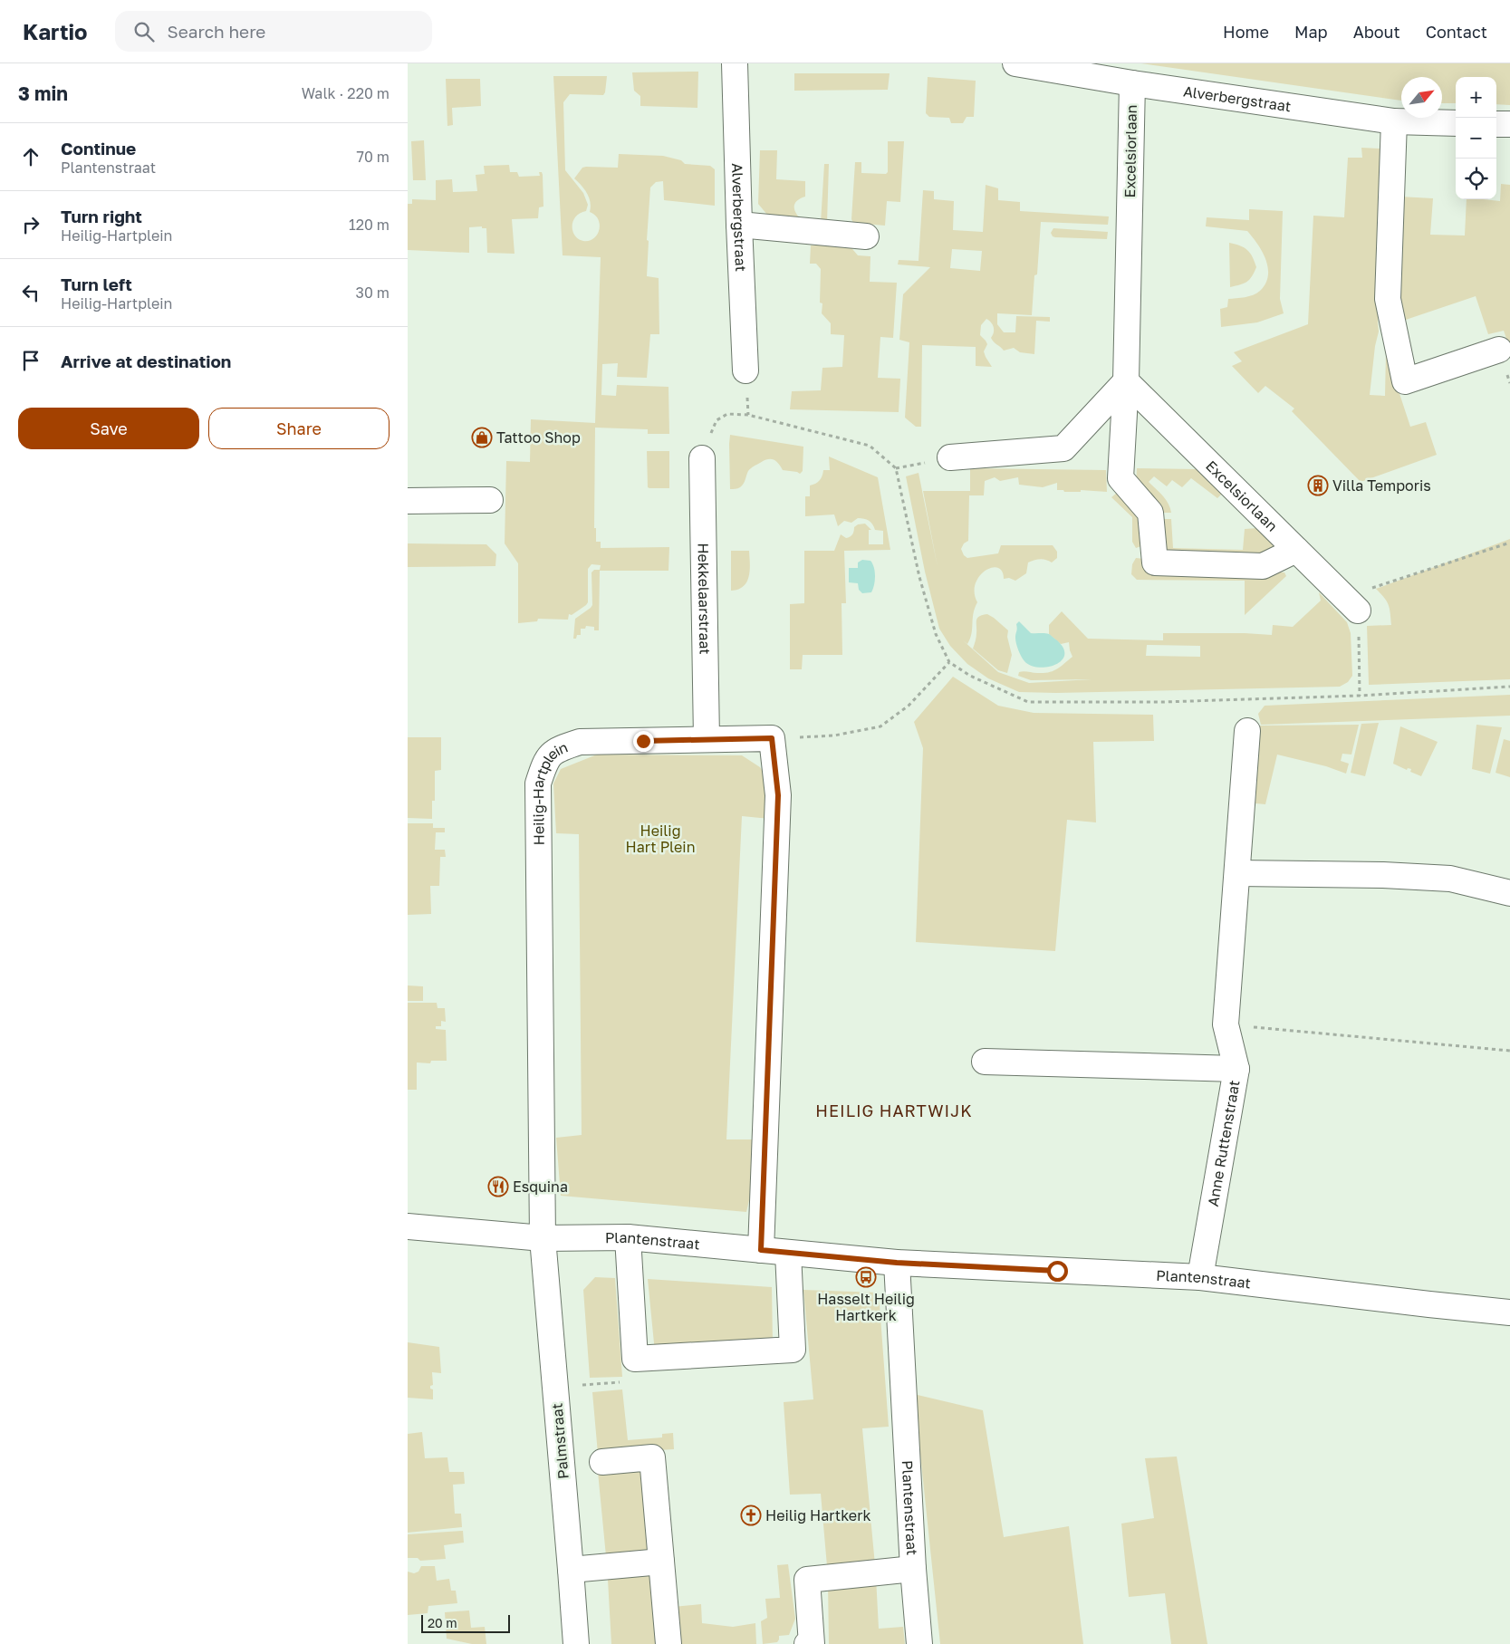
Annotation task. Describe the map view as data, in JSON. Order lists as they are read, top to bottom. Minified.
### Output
{"streets":{"street":["Alverbergstraat","Excelsiorlaan","Hekkelaarstraat","Heilig-Hartplein","Anne Ruttenstraat","Plantenstraat","Palmstraat"]},"crossings":[["Alverbergstraat","Excelsiorlaan"],["Hekkelaarstraat","Heilig-Hartplein"],["Heilig-Hartplein","Plantenstraat"],["Heilig-Hartplein","Palmstraat"],["Anne Ruttenstraat","Plantenstraat"],["Plantenstraat","Palmstraat"]],"districts":["HEILIG HARTWIJK"],"parks":["Heilig Hart Plein"],"places":{"shop":["Tattoo Shop"],"building":["Villa Temporis"],"restaurant":["Esquina"],"bus stop":["Hasselt Heilig Hartkerk"],"church":["Heilig Hartkerk"]},"scale_bar":"20 m","north":"top right","page":{"header":"Kartio","search":"Search here","nav":["Home","Map","About","Contact"],"heading":["3 min","Walk · 220 m"],"map_buttons":["+","−"],"list":[["Continue","Plantenstraat","70 m"],["Turn right","Heilig-Hartplein","120 m"],["Turn left","Heilig-Hartplein","30 m"],"Arrive at destination"],"buttons":["Save","Share"],"scale":"20 m"}}
